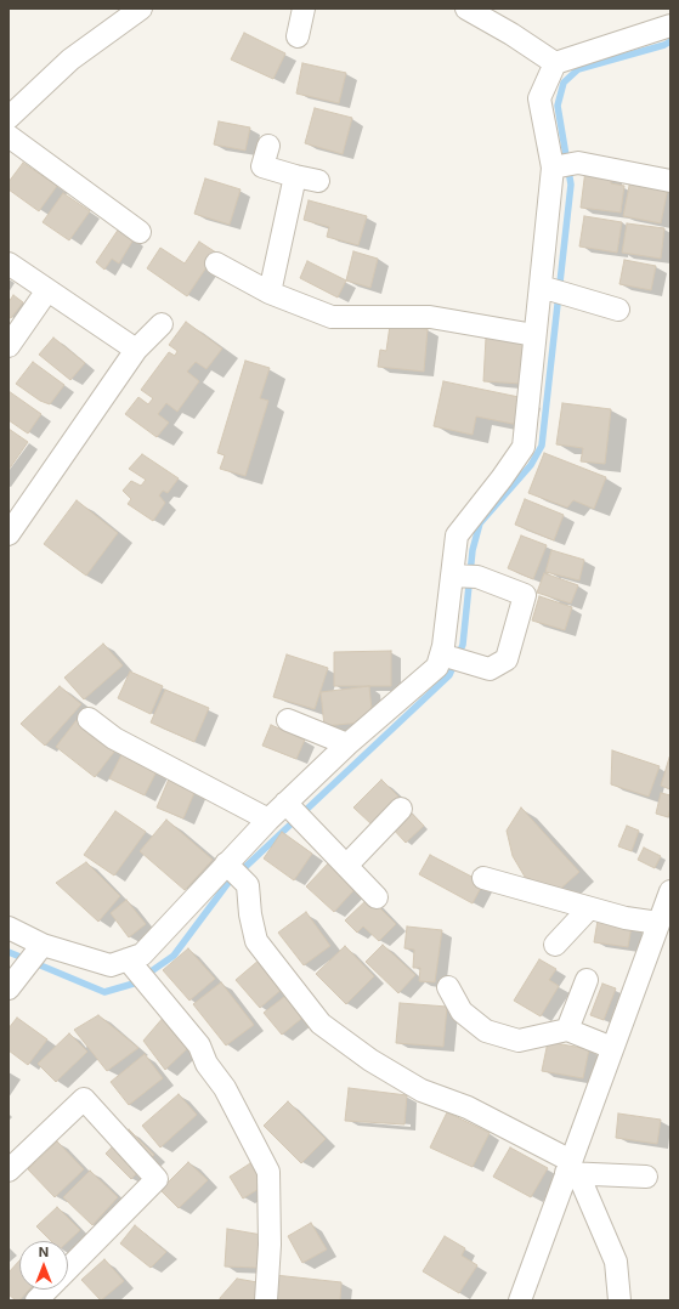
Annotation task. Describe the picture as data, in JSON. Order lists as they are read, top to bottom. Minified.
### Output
{"north":"top"}
